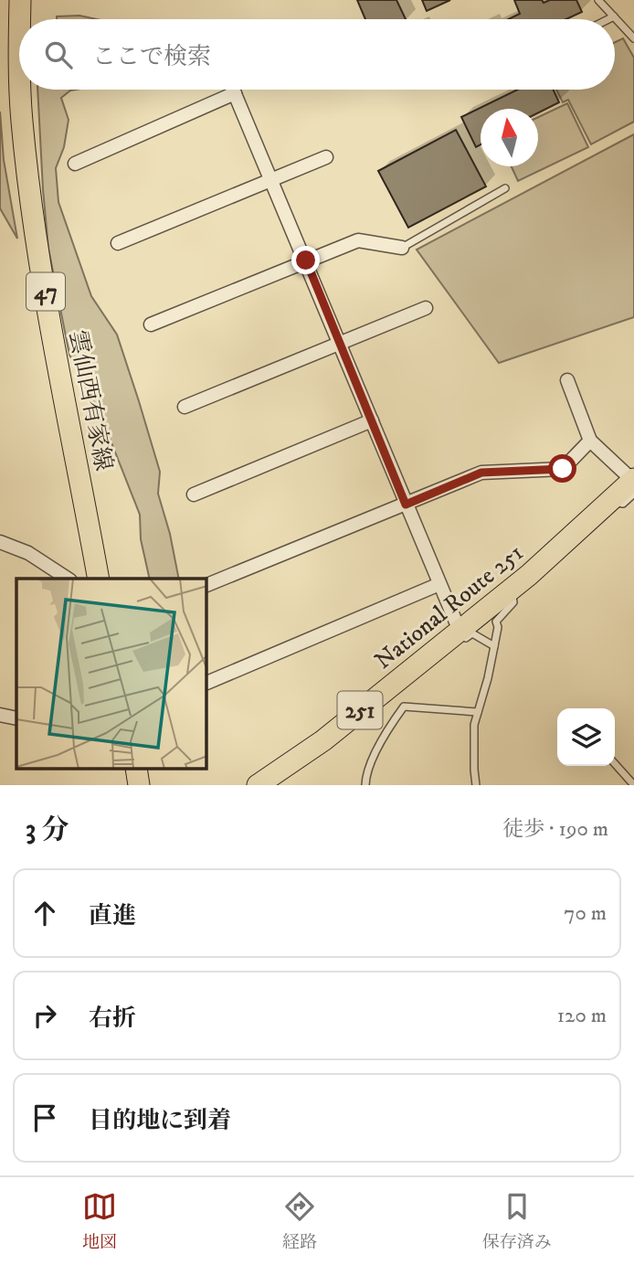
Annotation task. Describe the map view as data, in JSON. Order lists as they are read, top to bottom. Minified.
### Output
{"streets":{"main road":["47","雲仙西有家線","National Route 251","251"]},"north":"top","page":{"search":"ここで検索","heading":["3 分","徒歩 · 190 m"],"list":[["直進","70 m"],["右折","120 m"],"目的地に到着"],"nav":["地図","経路","保存済み"]}}
